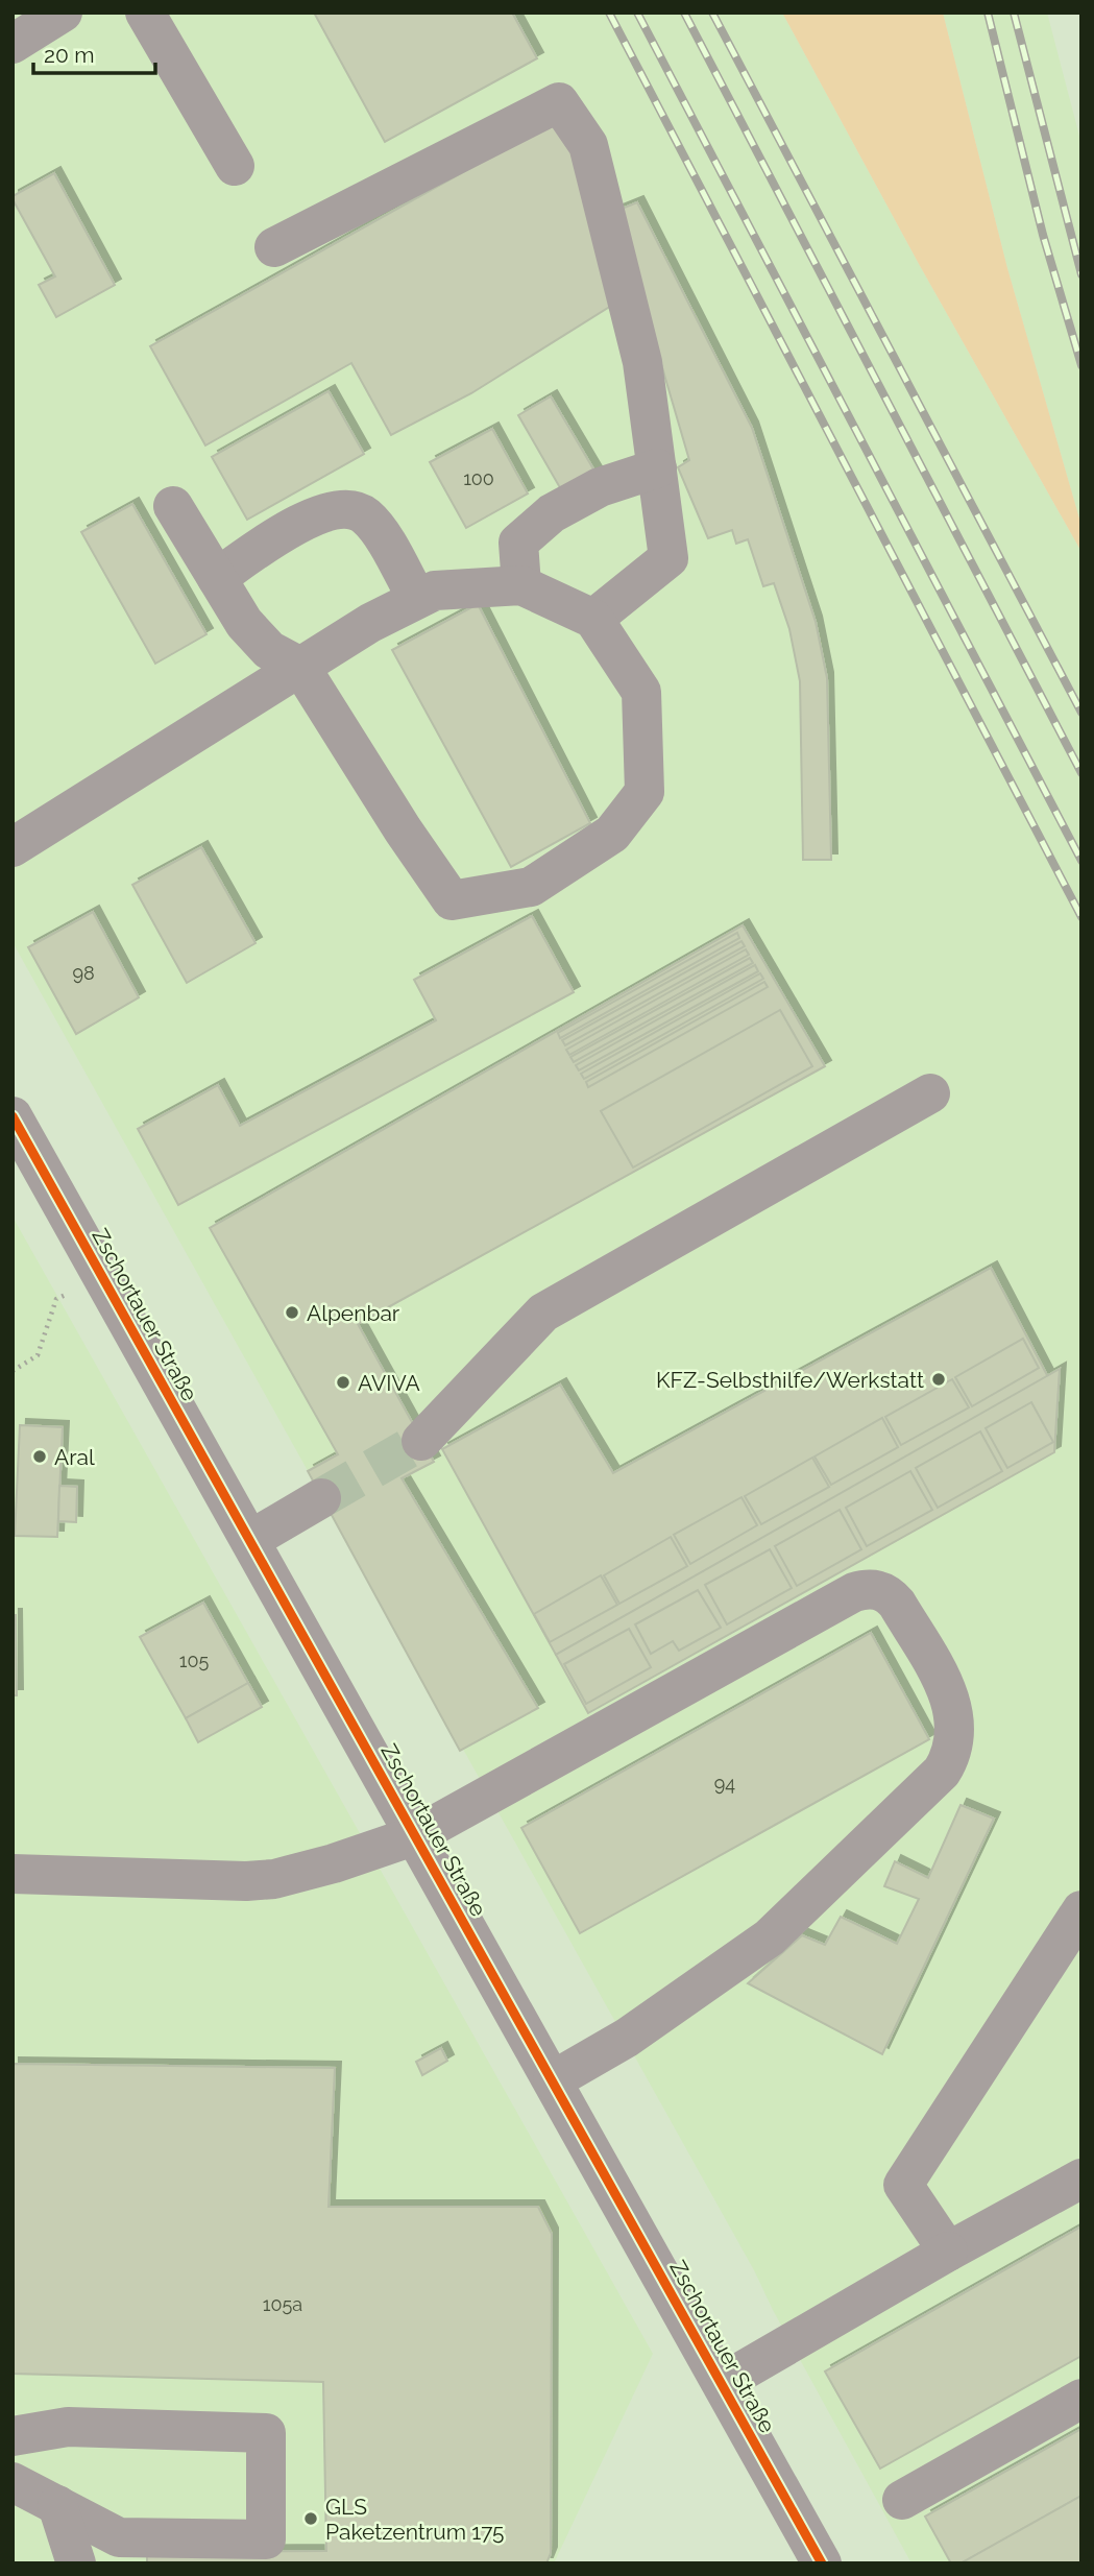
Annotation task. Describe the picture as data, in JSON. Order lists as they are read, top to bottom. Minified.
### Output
{"streets":{"street":["Zschortauer Straße"]},"places":["Alpenbar","KFZ-Selbsthilfe/Werkstatt","AVIVA","Aral","GLS Paketzentrum 175"],"house_numbers":["100","98","105","94","105a"],"scale_bar":"20 m"}
